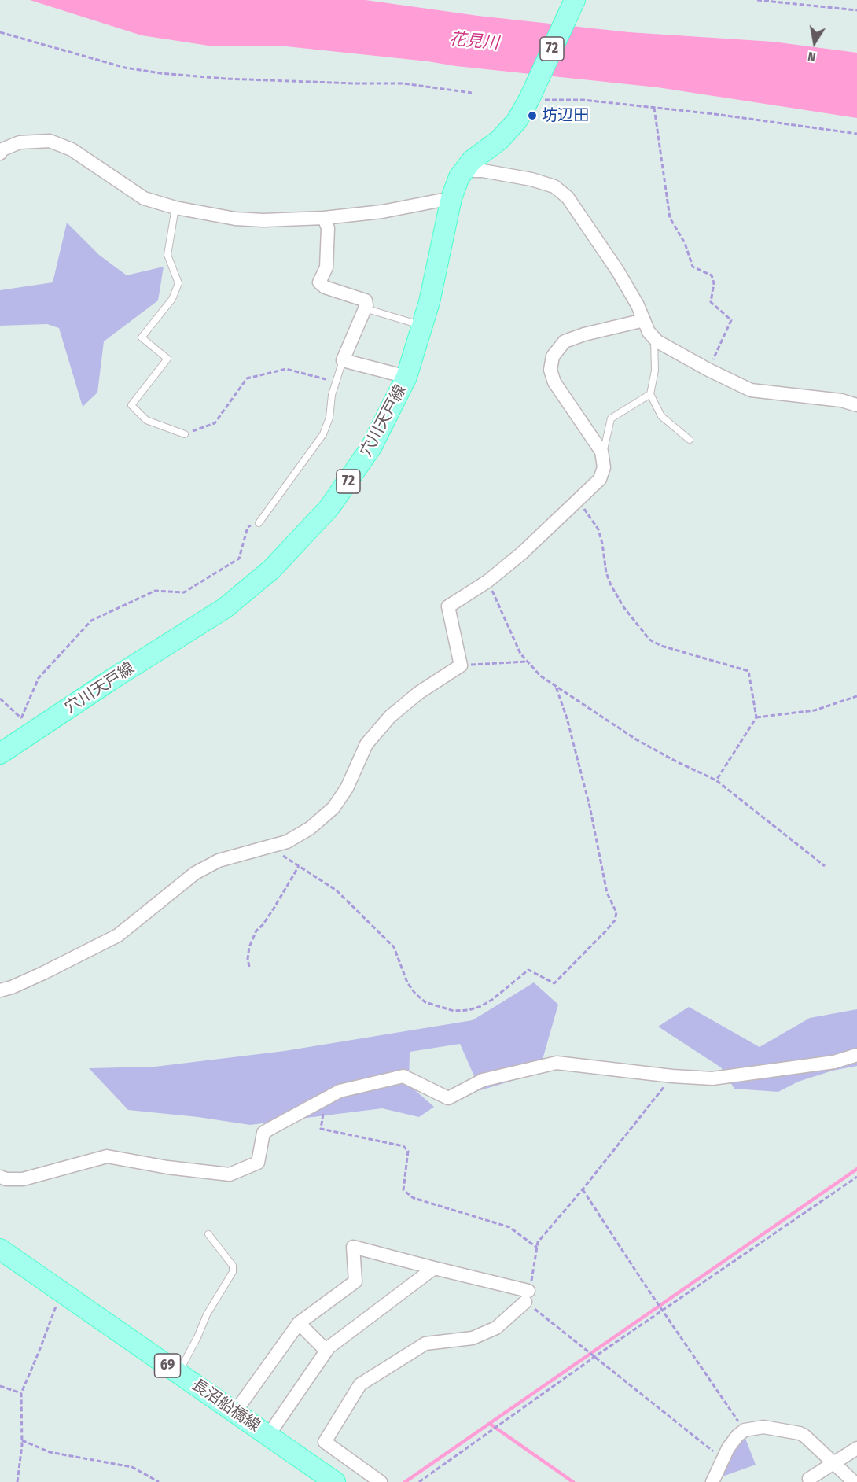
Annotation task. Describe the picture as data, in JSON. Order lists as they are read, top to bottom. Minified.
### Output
{"streets":{"main road":["72","穴川天戸線","69","長沼船橋線"]},"crossings":[["72","穴川天戸線"]],"water":["花見川"],"places":["坊辺田"],"north":"bottom"}
